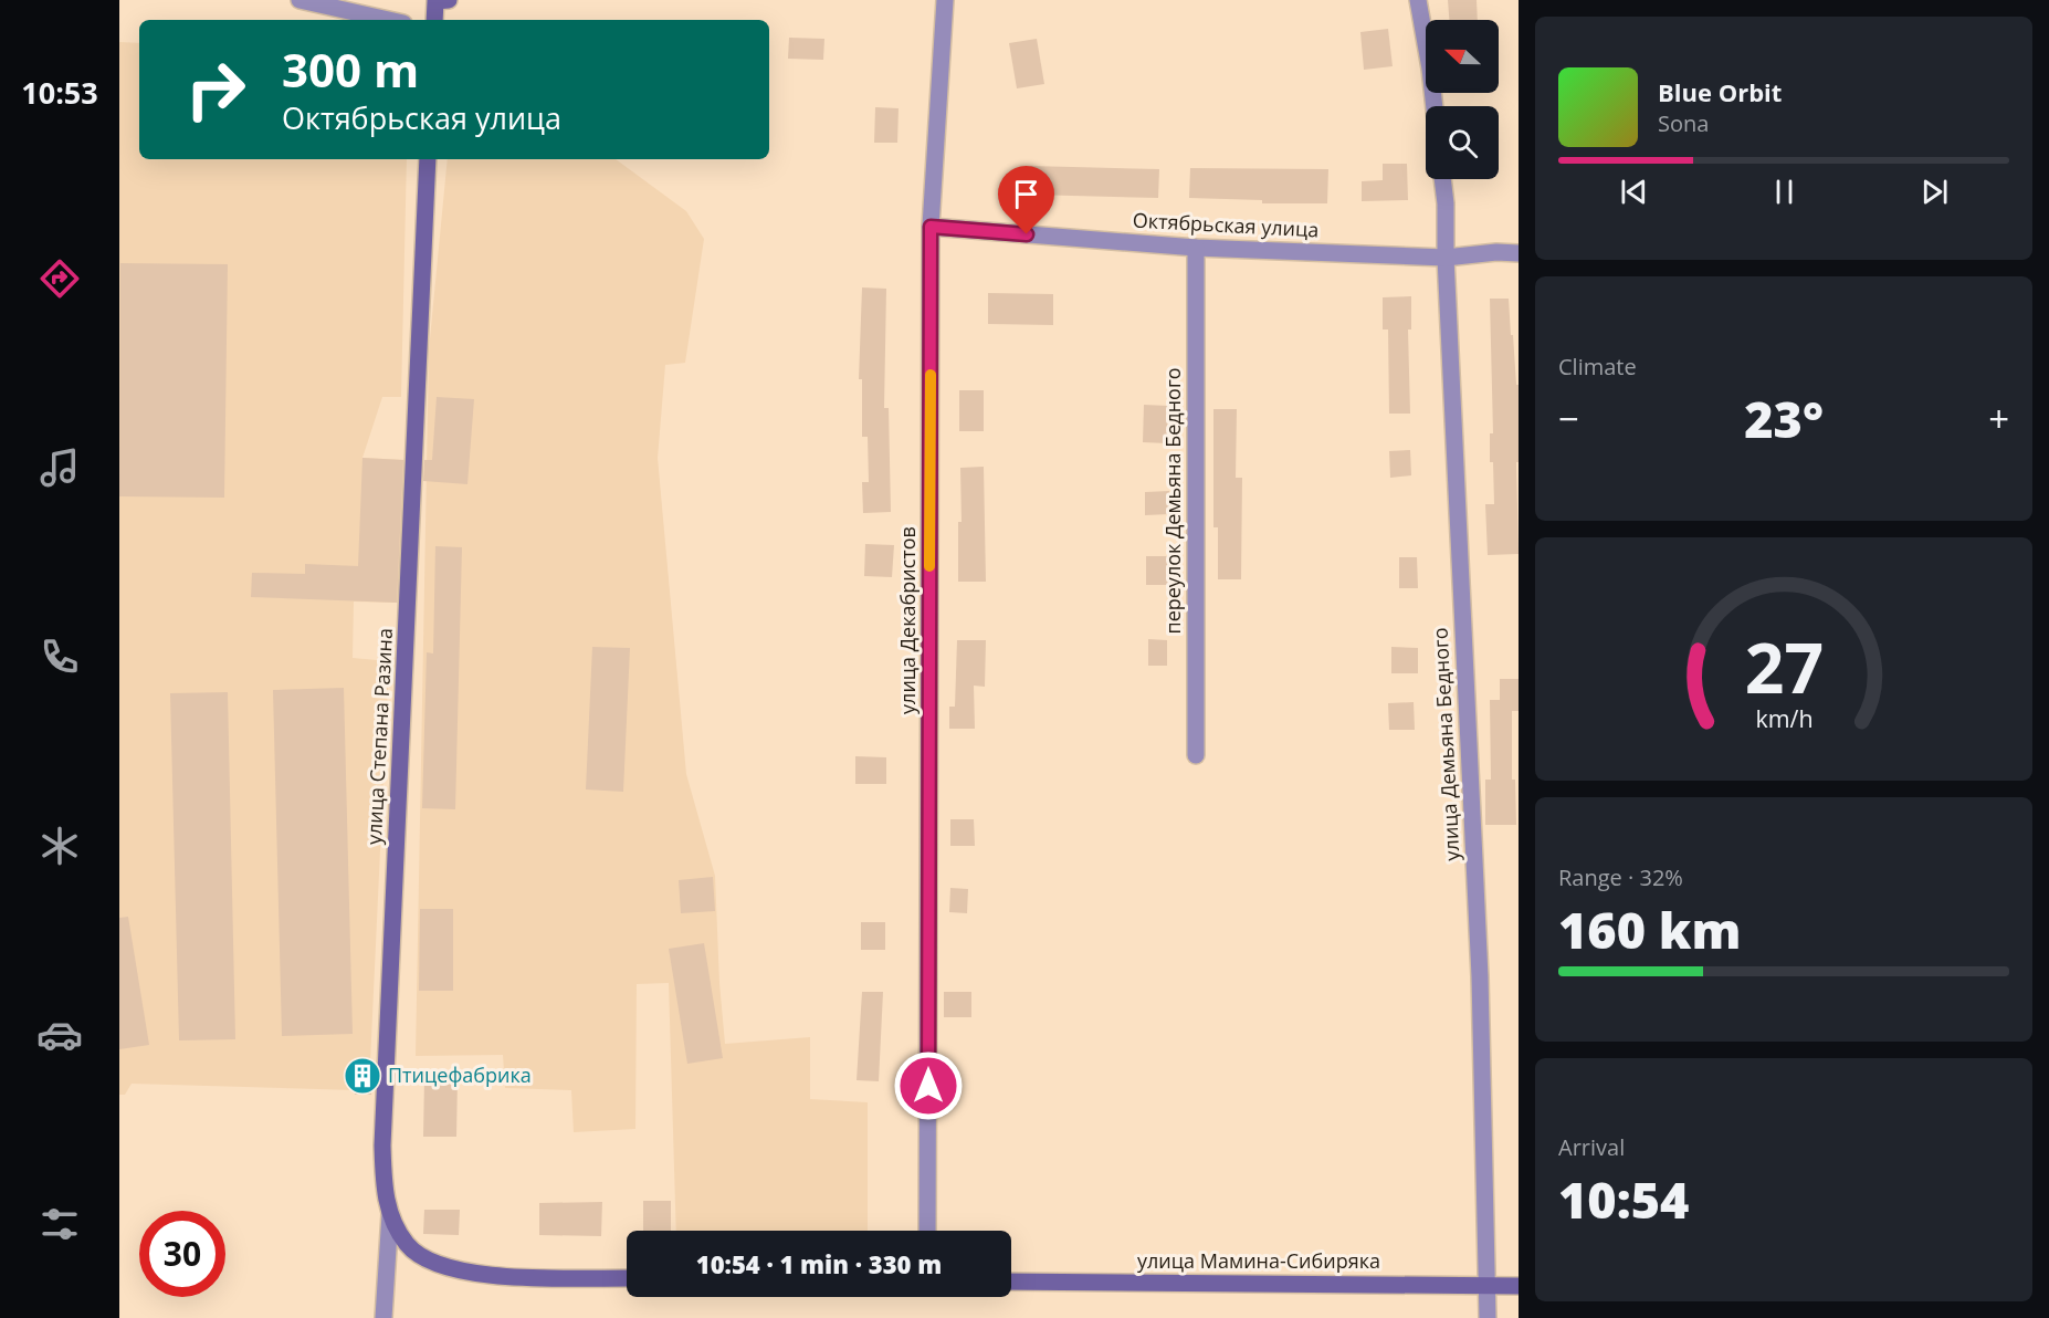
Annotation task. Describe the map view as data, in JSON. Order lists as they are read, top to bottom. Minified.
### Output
{"streets":{"street":["Октябрьская улица","переулок Демьяна Бедного","улица Декабристов","улица Степана Разина","улица Демьяна Бедного","улица Мамина-Сибиряка"]},"crossings":[["Октябрьская улица","переулок Демьяна Бедного"],["Октябрьская улица","улица Декабристов"],["Октябрьская улица","улица Демьяна Бедного"],["улица Демьяна Бедного","улица Мамина-Сибиряка"]],"places":{"building":["Птицефабрика"]},"north":"left","page":{"tabs":"10:53","turn":["300 m","Октябрьская улица"],"song":["Blue Orbit","Sona"],"tile":["Climate",["Range · 32%","160 km"],["Arrival","10:54"]],"heat":["−","23°","+"],"limit":"30","trip":"10:54 · 1 min · 330 m","gauge":["27","km/h"]}}
